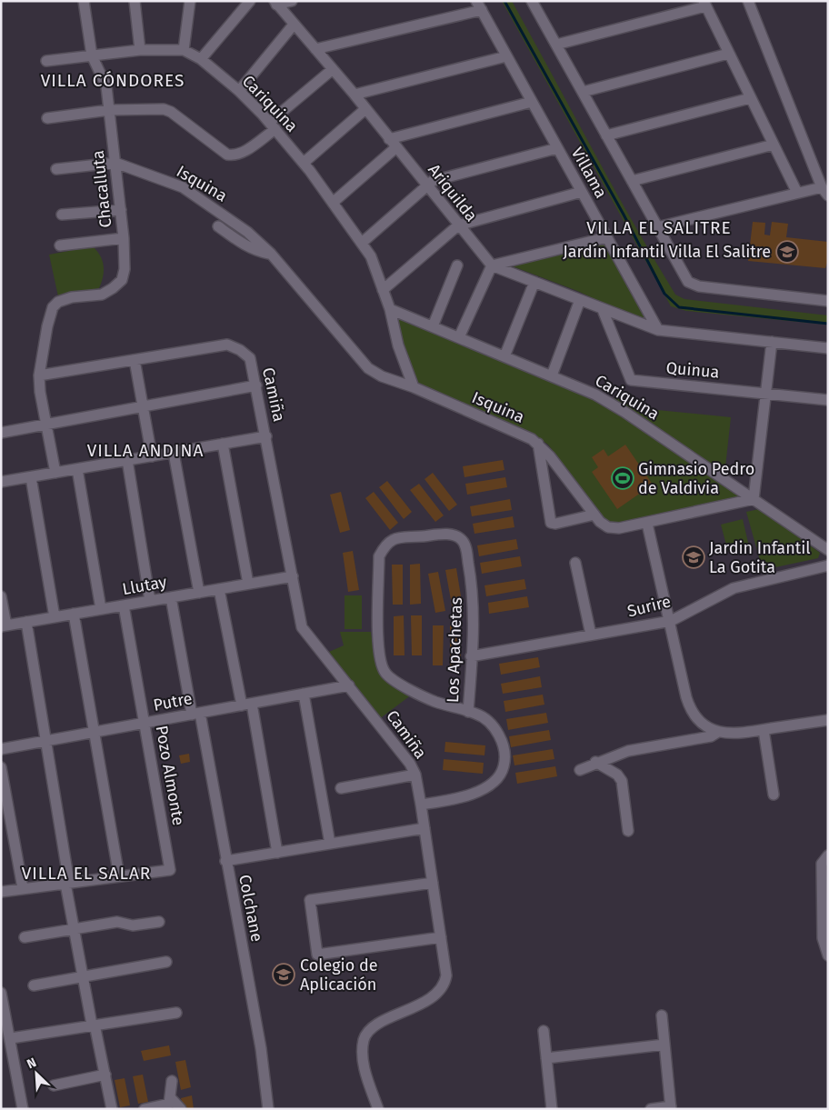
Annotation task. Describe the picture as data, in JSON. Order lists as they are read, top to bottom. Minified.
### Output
{"streets":{"street":["Cariquina","Villama","Isquina","Chacalluta","Ariquilda","Quinua","Camiña","Llutay","Surire","Los Apachetas","Putre","Pozo Almonte","Colchane"]},"crossings":[["Cariquina","Isquina"],["Cariquina","Chacalluta"],["Villama","Ariquilda"],["Isquina","Chacalluta"],["Ariquilda","Quinua"],["Camiña","Llutay"],["Camiña","Los Apachetas"],["Camiña","Putre"],["Llutay","Pozo Almonte"],["Llutay","Colchane"],["Surire","Los Apachetas"],["Putre","Pozo Almonte"],["Putre","Colchane"]],"districts":["VILLA CÓNDORES","VILLA EL SALITRE","VILLA ANDINA","VILLA EL SALAR"],"places":{"school or university":["Jardín Infantil Villa El Salitre","Jardin Infantil La Gotita","Colegio de Aplicación"],"sports":["Gimnasio Pedro de Valdivia"]},"north":"top left"}
